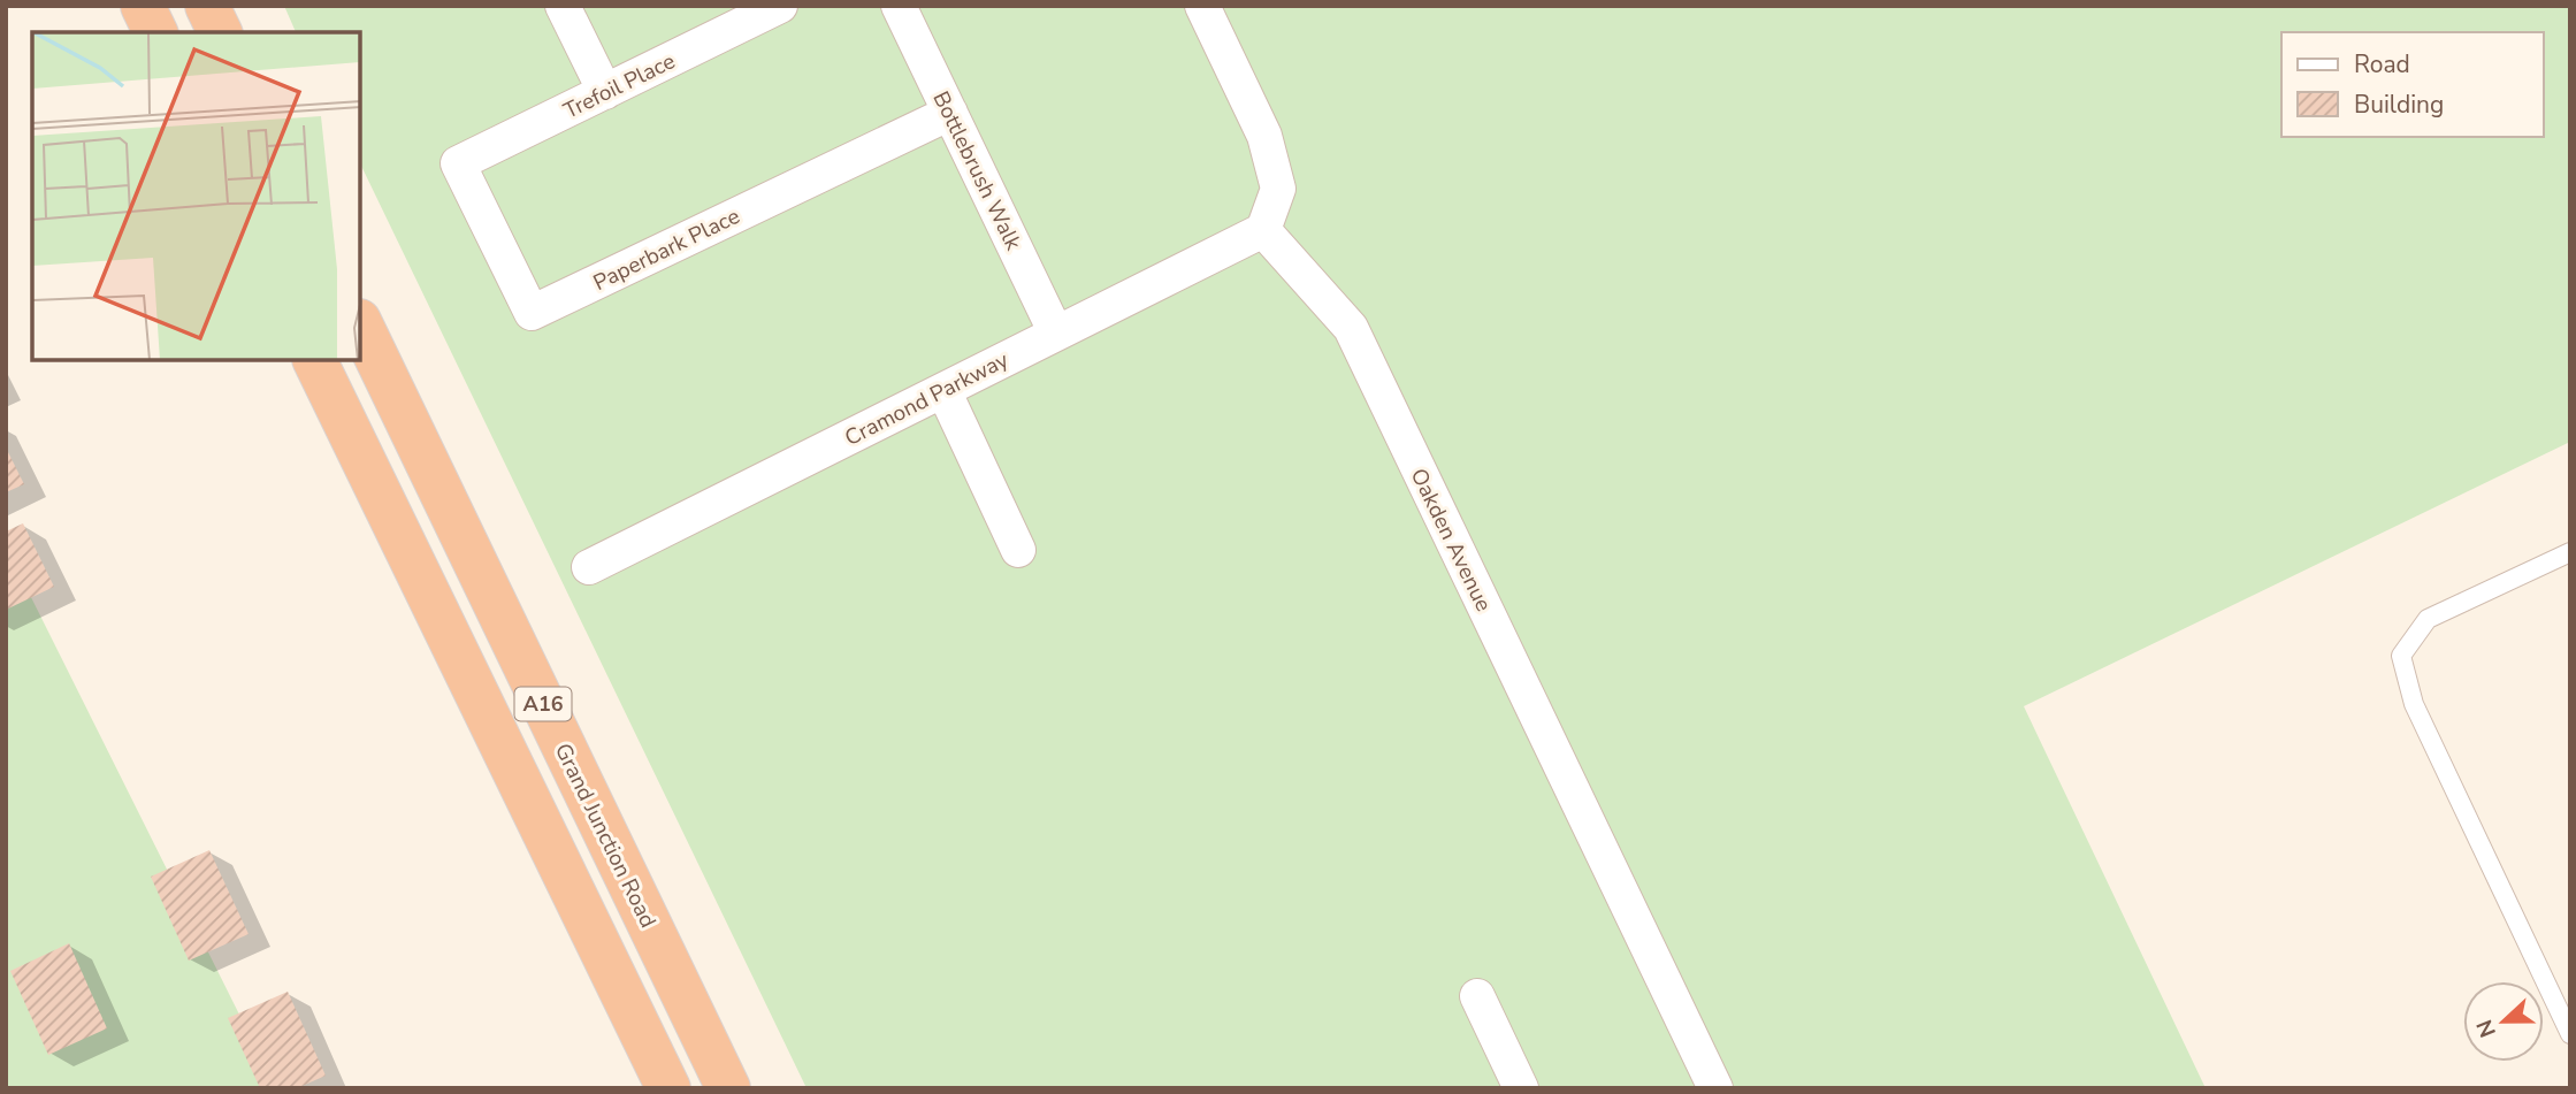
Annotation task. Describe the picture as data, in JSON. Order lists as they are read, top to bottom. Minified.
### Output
{"streets":{"highway":["A16","Grand Junction Road"],"street":["Trefoil Place","Bottlebrush Walk","Paperbark Place","Cramond Parkway","Oakden Avenue"]},"crossings":[["Trefoil Place","Paperbark Place"],["Bottlebrush Walk","Paperbark Place"],["Bottlebrush Walk","Cramond Parkway"],["Cramond Parkway","Oakden Avenue"]],"legend":["Road","Building"],"north":"left"}
